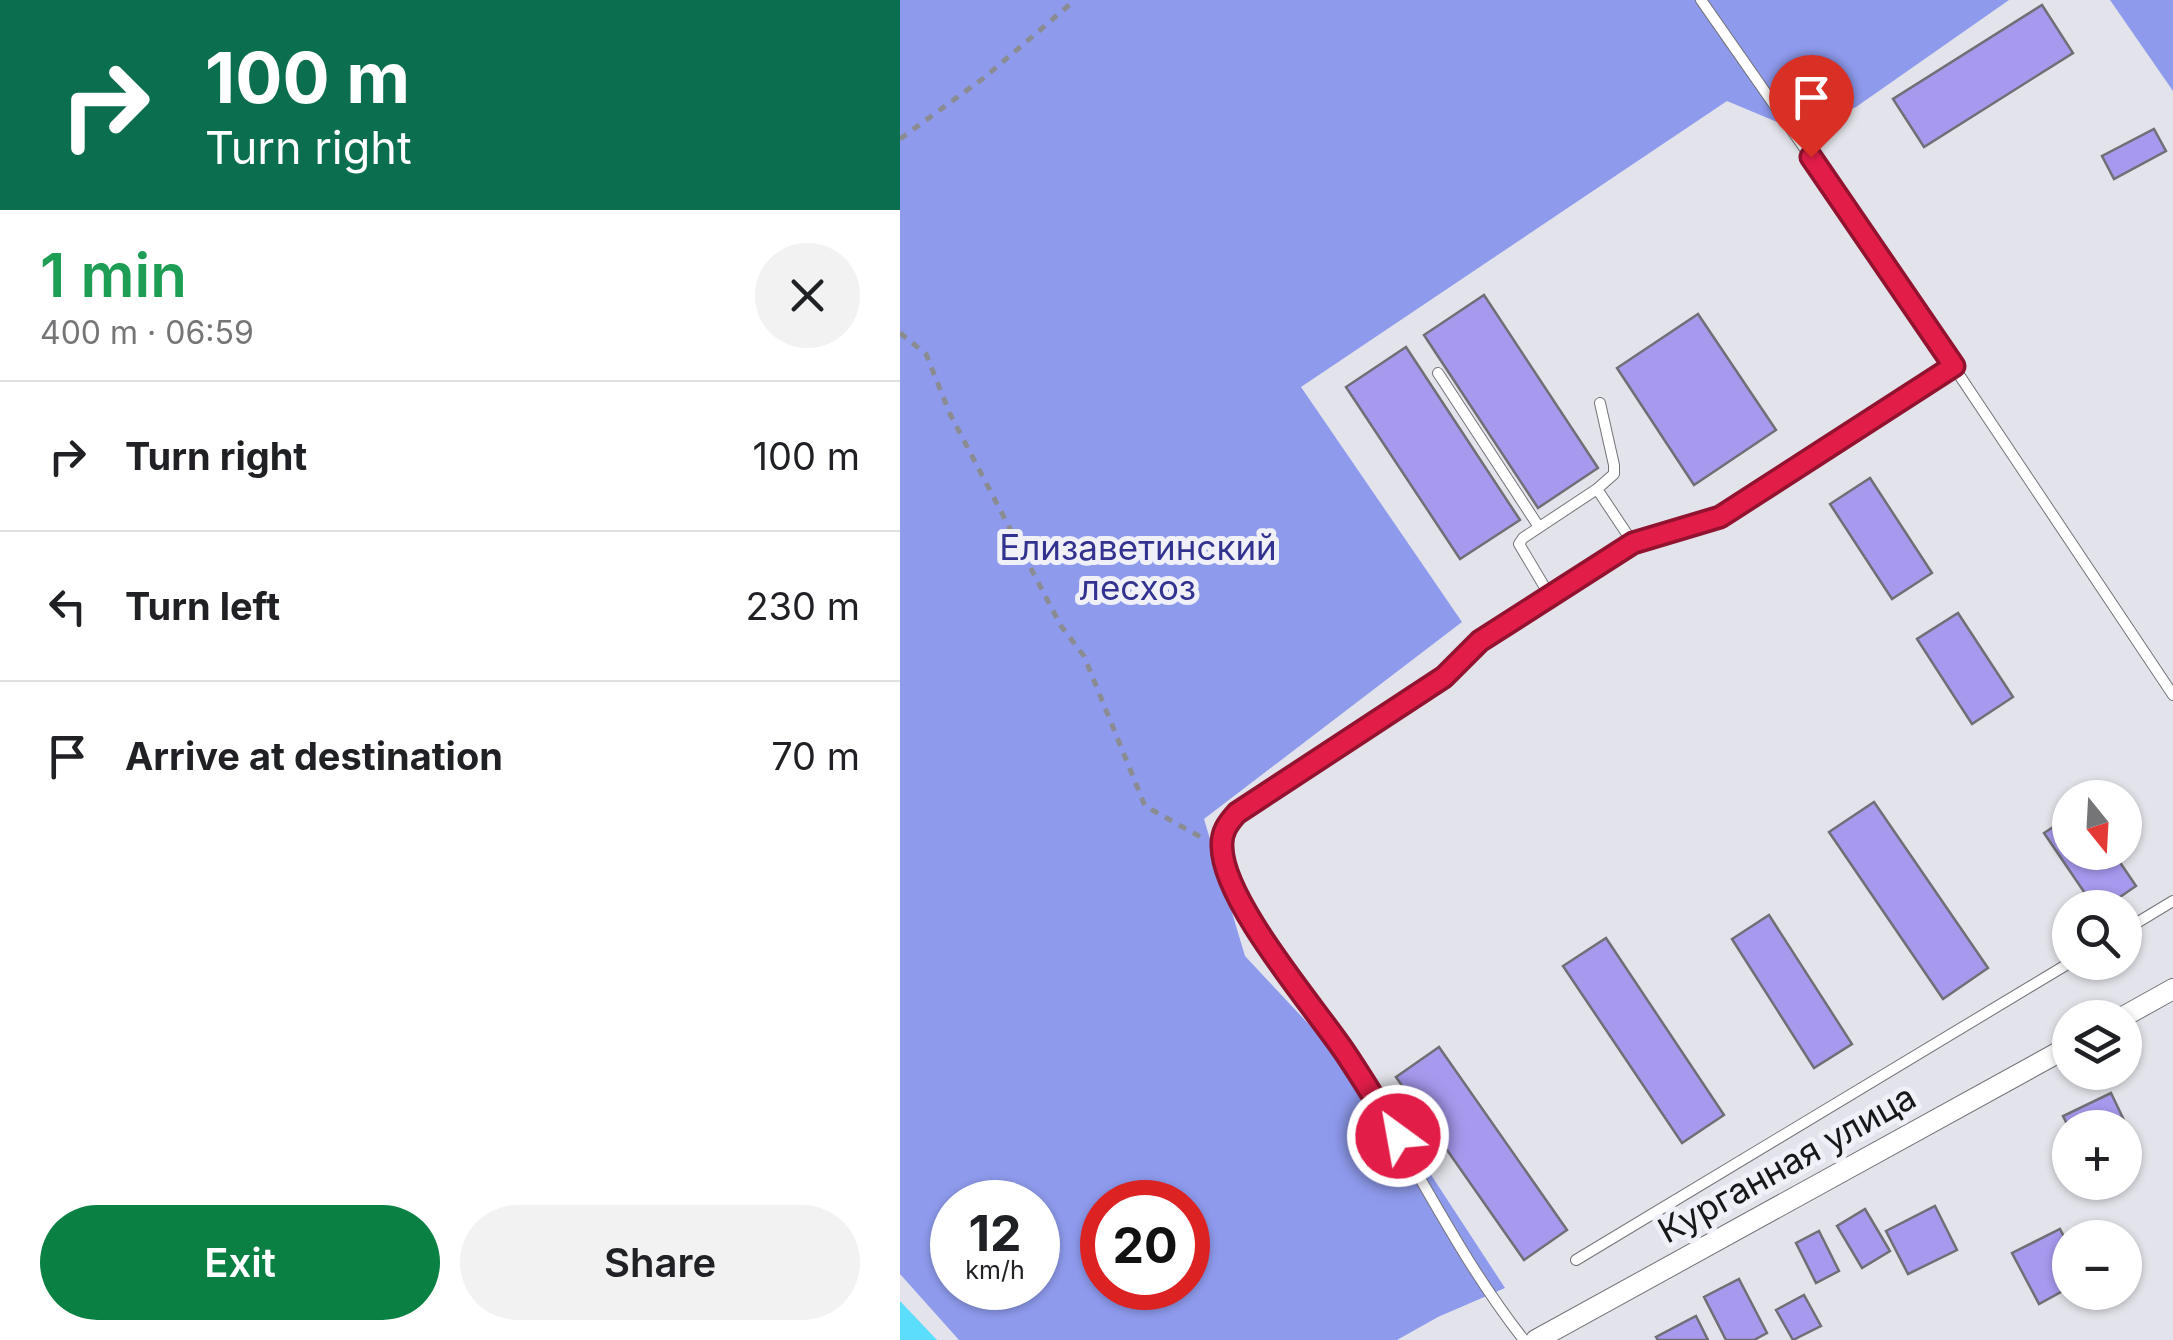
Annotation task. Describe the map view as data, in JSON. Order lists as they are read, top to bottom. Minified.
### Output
{"streets":{"street":["Курганная улица"]},"parks":["Елизаветинский лесхоз"],"north":"bottom","page":{"turn":["100 m","Turn right"],"heading":["1 min","400 m · 06:59"],"list":[{"name":"Turn right","value":"100 m"},{"name":"Turn left","value":"230 m"},{"name":"Arrive at destination","value":"70 m"}],"map_buttons":["+","−"],"speed":"12 km/h","limit":"20","buttons":["Exit","Share"]}}
